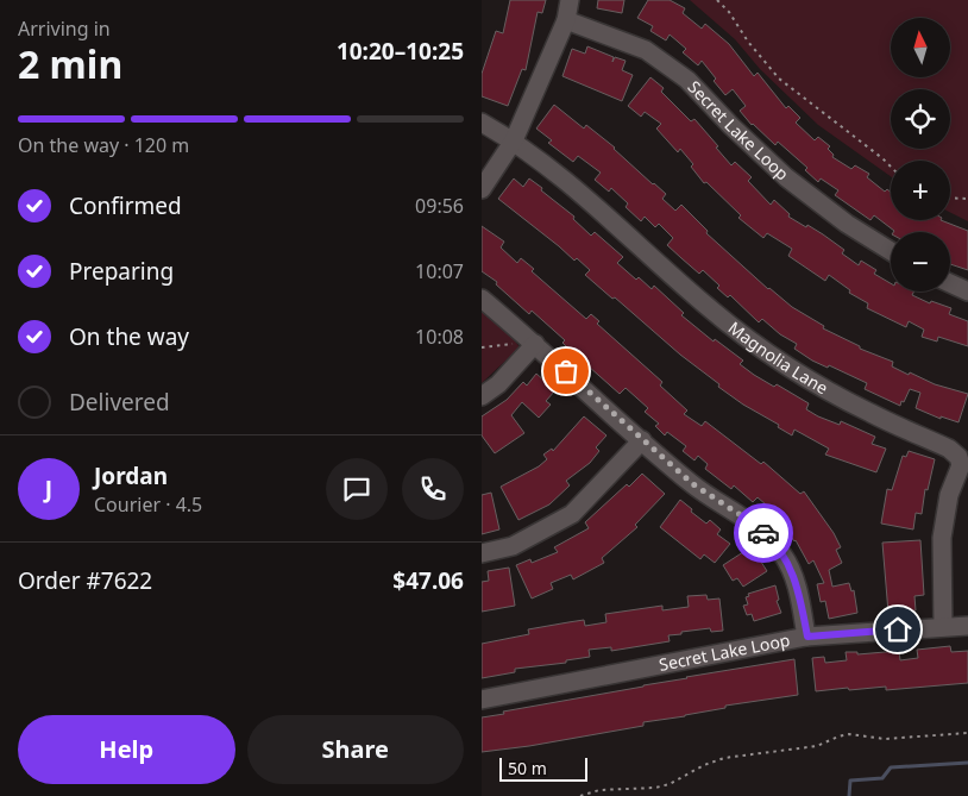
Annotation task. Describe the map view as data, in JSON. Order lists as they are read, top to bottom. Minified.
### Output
{"streets":{"street":["Secret Lake Loop","Magnolia Lane"]},"crossings":[["Secret Lake Loop","Magnolia Lane"]],"scale_bar":"50 m","north":"top","page":{"heading":["2 min","Arriving in","10:20–10:25"],"panel":["Jordan","Courier · 4.5","Order #7622","$47.06"],"map_buttons":["+","−"],"bar":"On the way · 120 m","list":[["Confirmed","09:56"],["Preparing","10:07"],["On the way","10:08"],"Delivered"],"round":"J","buttons":["Help","Share"],"scale":"50 m"}}
